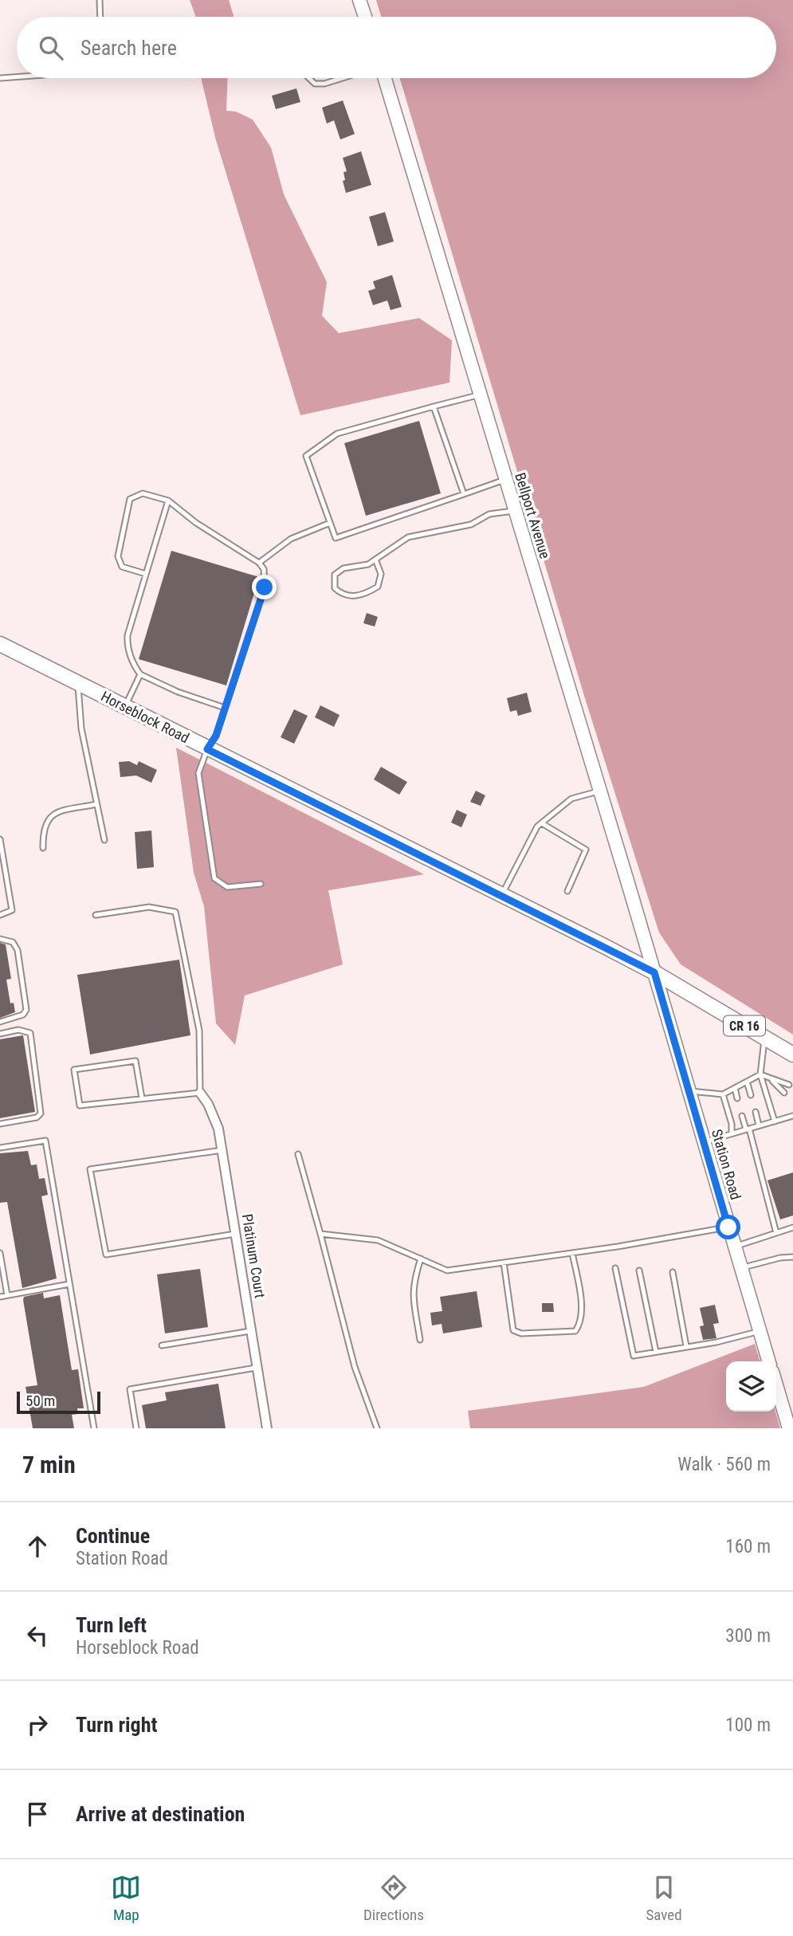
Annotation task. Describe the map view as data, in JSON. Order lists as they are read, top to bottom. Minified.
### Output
{"streets":{"main road":["Bellport Avenue","Horseblock Road","CR 16","Station Road"],"street":["Platinum Court"]},"crossings":[["Bellport Avenue","Horseblock Road"],["Bellport Avenue","Station Road"],["Horseblock Road","Station Road"]],"scale_bar":"50 m","page":{"search":"Search here","scale":"50 m","heading":["7 min","Walk · 560 m"],"list":[["Continue","Station Road","160 m"],["Turn left","Horseblock Road","300 m"],["Turn right","100 m"],"Arrive at destination"],"nav":["Map","Directions","Saved"]}}
